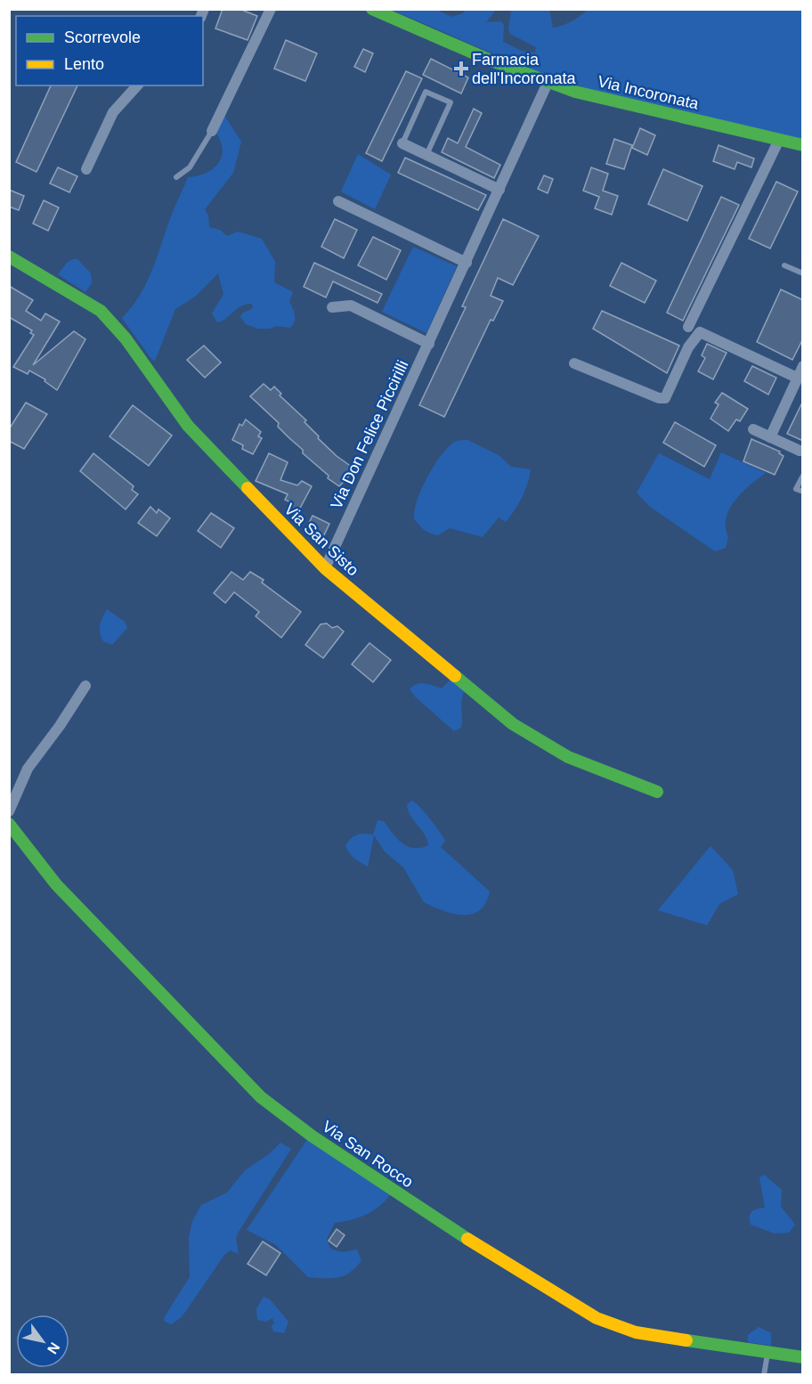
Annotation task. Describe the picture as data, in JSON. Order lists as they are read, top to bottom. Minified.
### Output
{"streets":{"street":["Via Incoronata","Via Don Felice Piccirilli","Via San Sisto","Via San Rocco"]},"crossings":[["Via Incoronata","Via Don Felice Piccirilli"],["Via Don Felice Piccirilli","Via San Sisto"]],"places":{"health":["Farmacia dell'Incoronata"]},"legend":["Scorrevole","Lento"],"north":"bottom right"}
